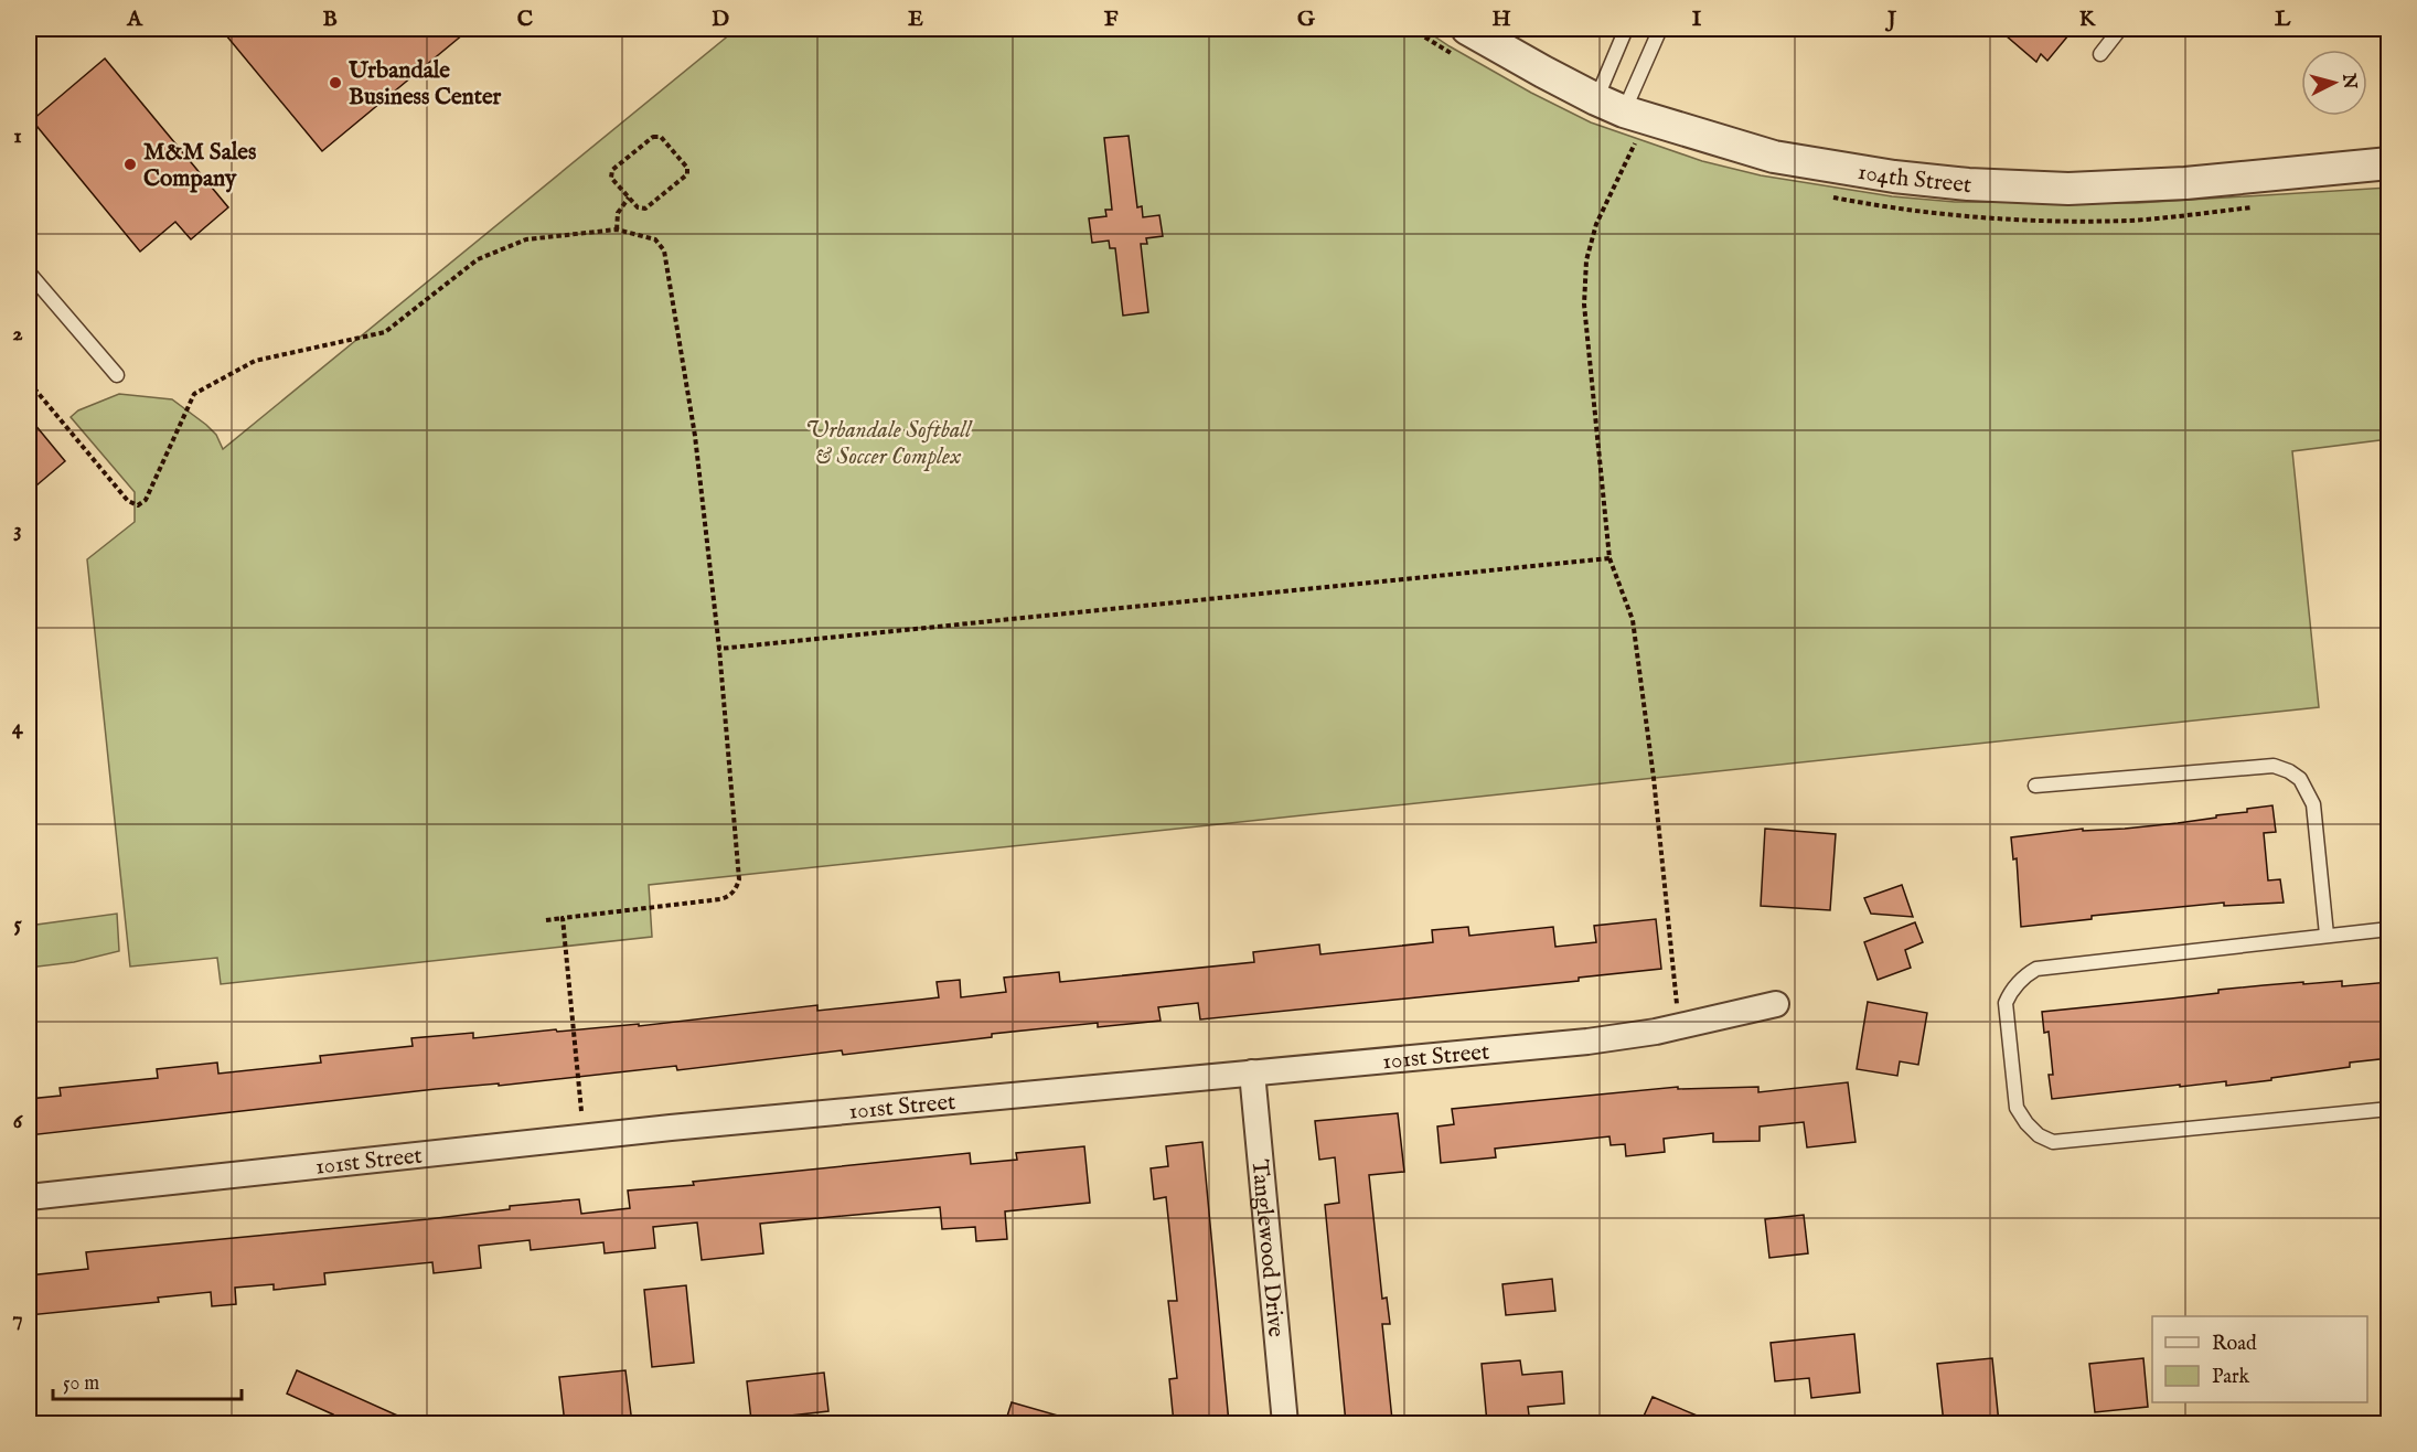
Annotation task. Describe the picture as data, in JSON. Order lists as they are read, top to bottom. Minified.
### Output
{"streets":{"street":["104th Street","101st Street","Tanglewood Drive"]},"crossings":[["101st Street","Tanglewood Drive"]],"parks":["Urbandale Softball & Soccer Complex"],"places":["Urbandale Business Center","M&M Sales Company"],"legend":["Road","Park"],"scale_bar":"50 m","north":"right","grid":{"columns":["A","B","C","D","E","F","G","H","I","J","K","L"],"rows":["1","2","3","4","5","6","7"]}}
